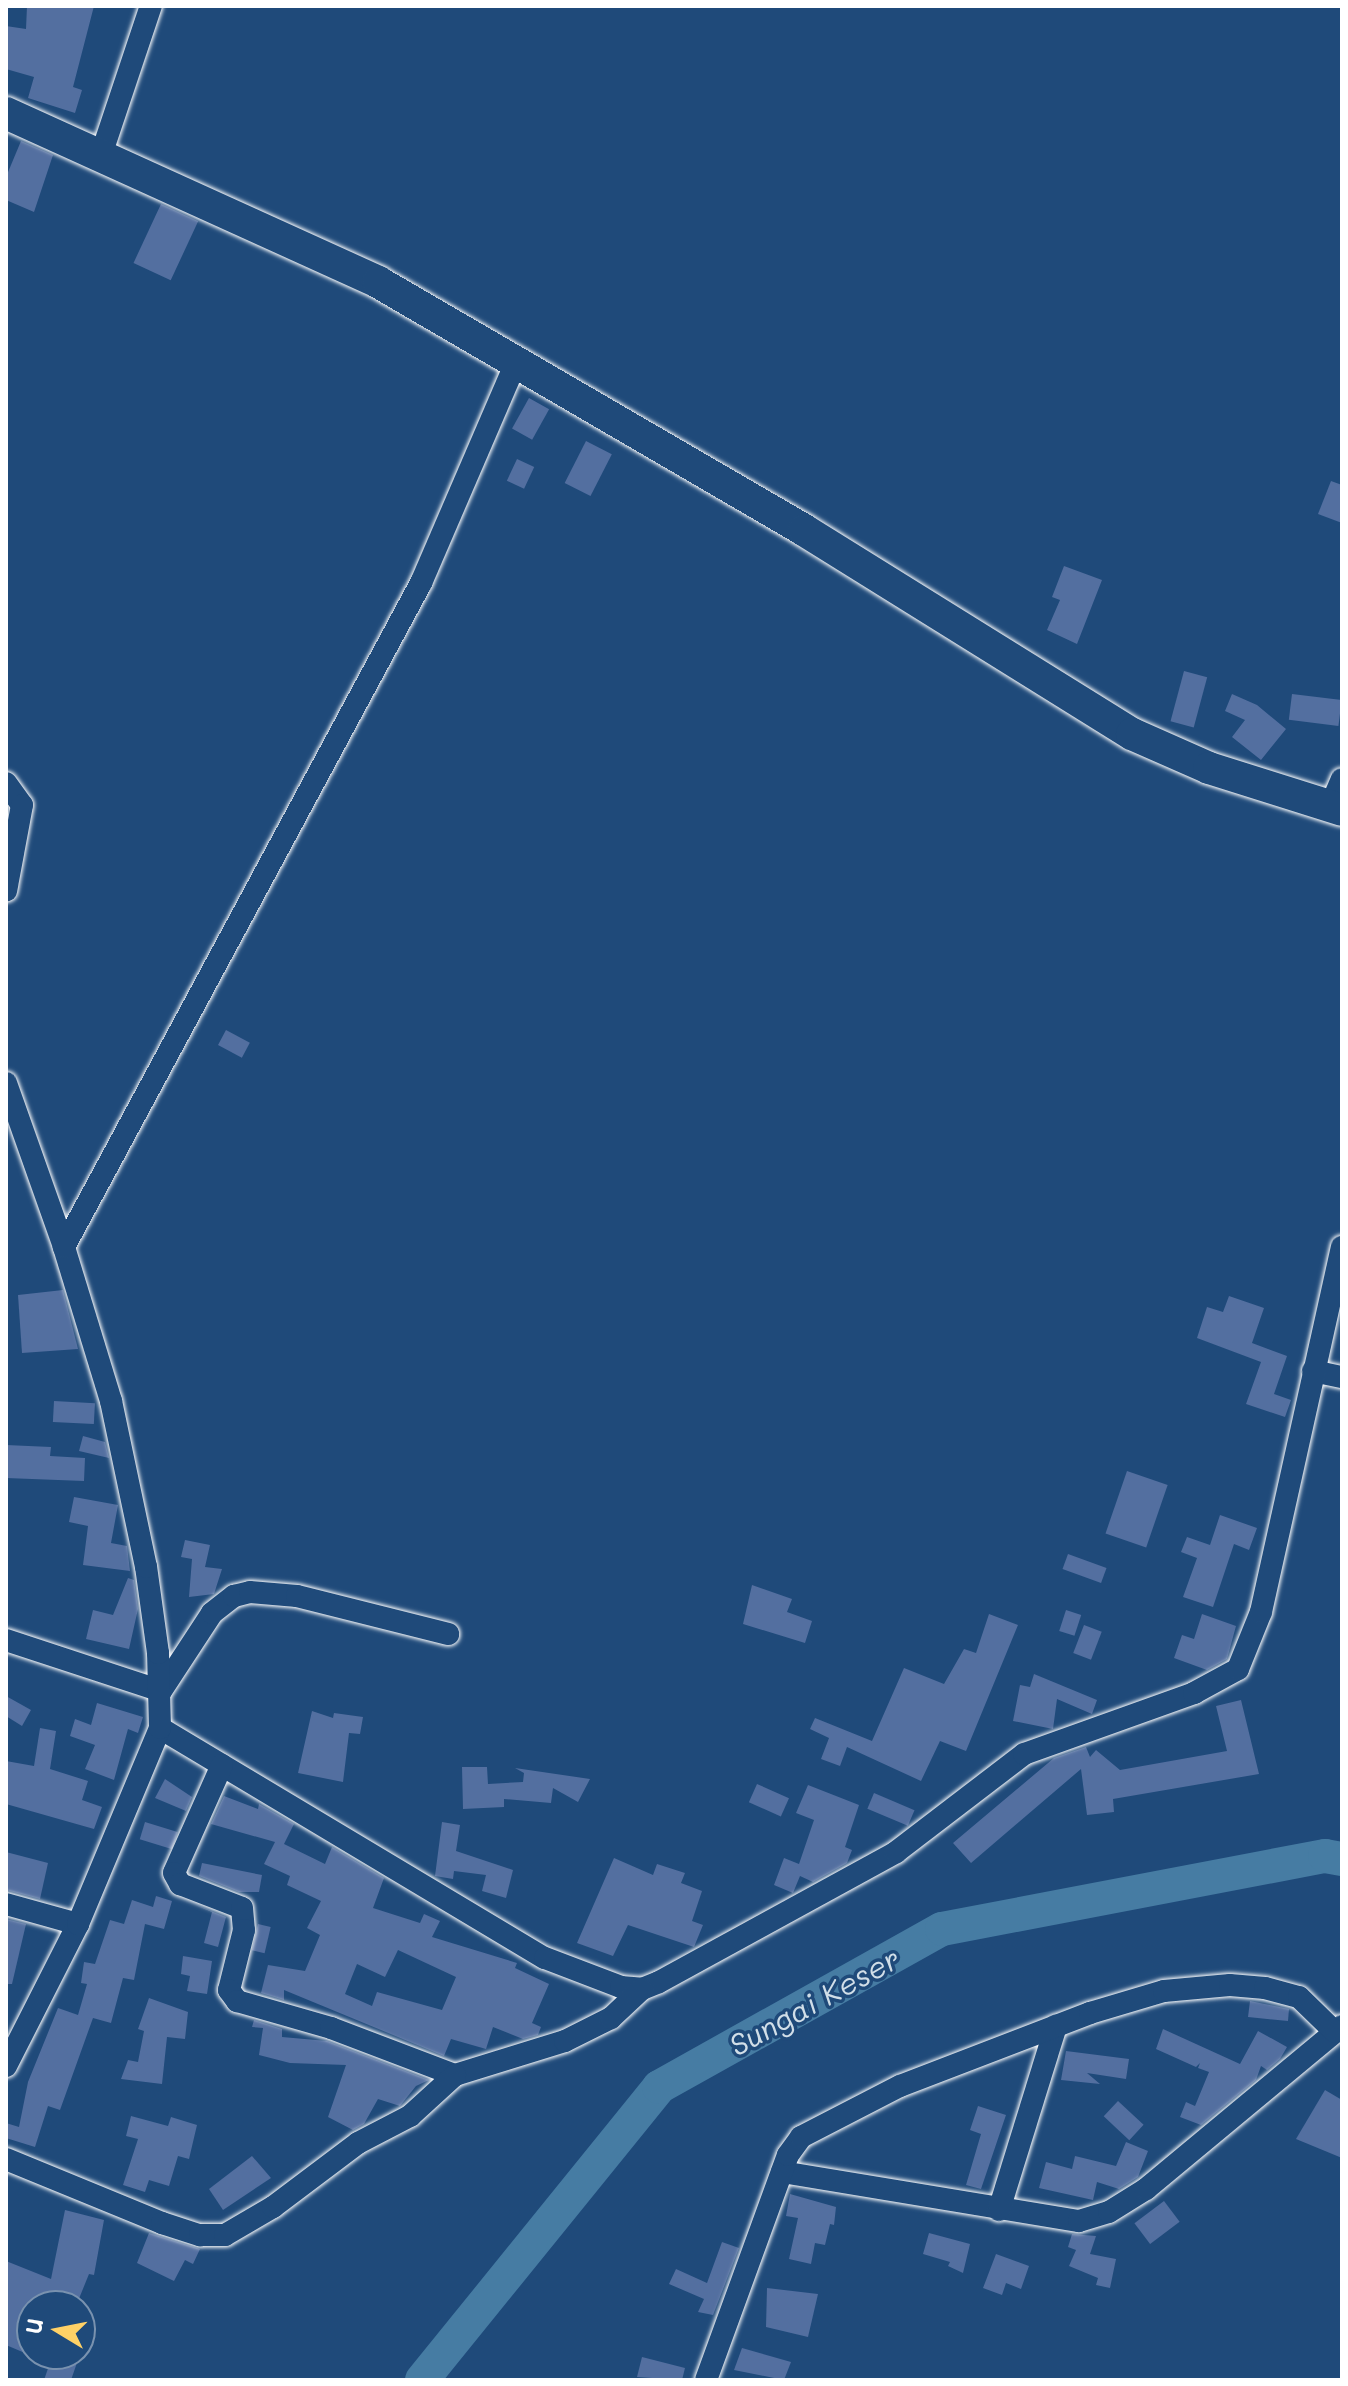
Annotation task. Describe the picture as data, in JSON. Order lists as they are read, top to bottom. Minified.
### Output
{"water":["Sungai Keser"],"north":"left"}
